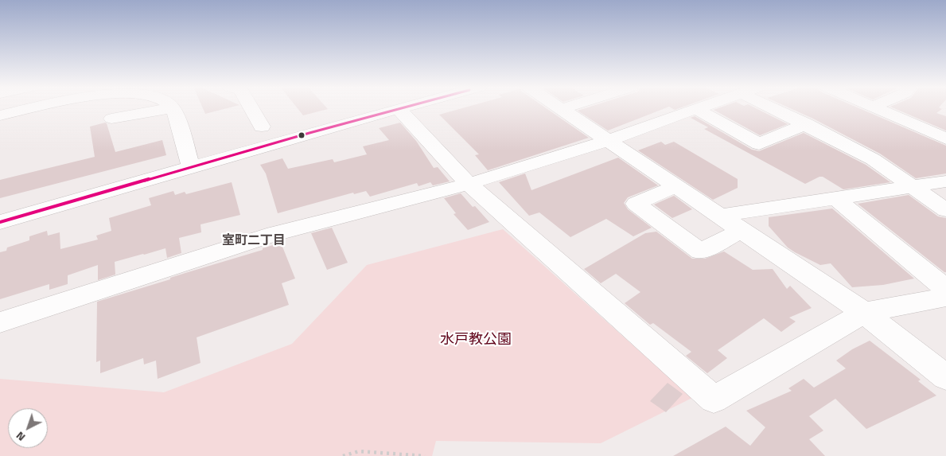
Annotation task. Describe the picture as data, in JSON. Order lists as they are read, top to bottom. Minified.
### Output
{"districts":["室町二丁目"],"parks":["水戸教公園"],"north":"bottom left"}
